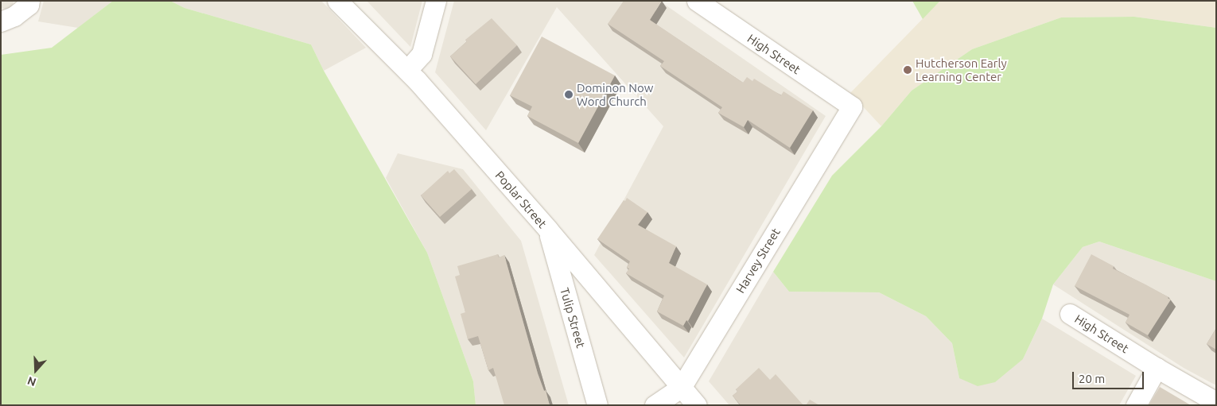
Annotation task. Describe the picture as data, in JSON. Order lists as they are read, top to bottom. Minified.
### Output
{"streets":{"street":["High Street","Poplar Street","Harvey Street","Tulip Street"]},"crossings":[["High Street","Harvey Street"],["Poplar Street","Harvey Street"],["Poplar Street","Tulip Street"]],"places":["Hutcherson Early Learning Center","Dominon Now Word Church"],"scale_bar":"20 m","north":"bottom"}
